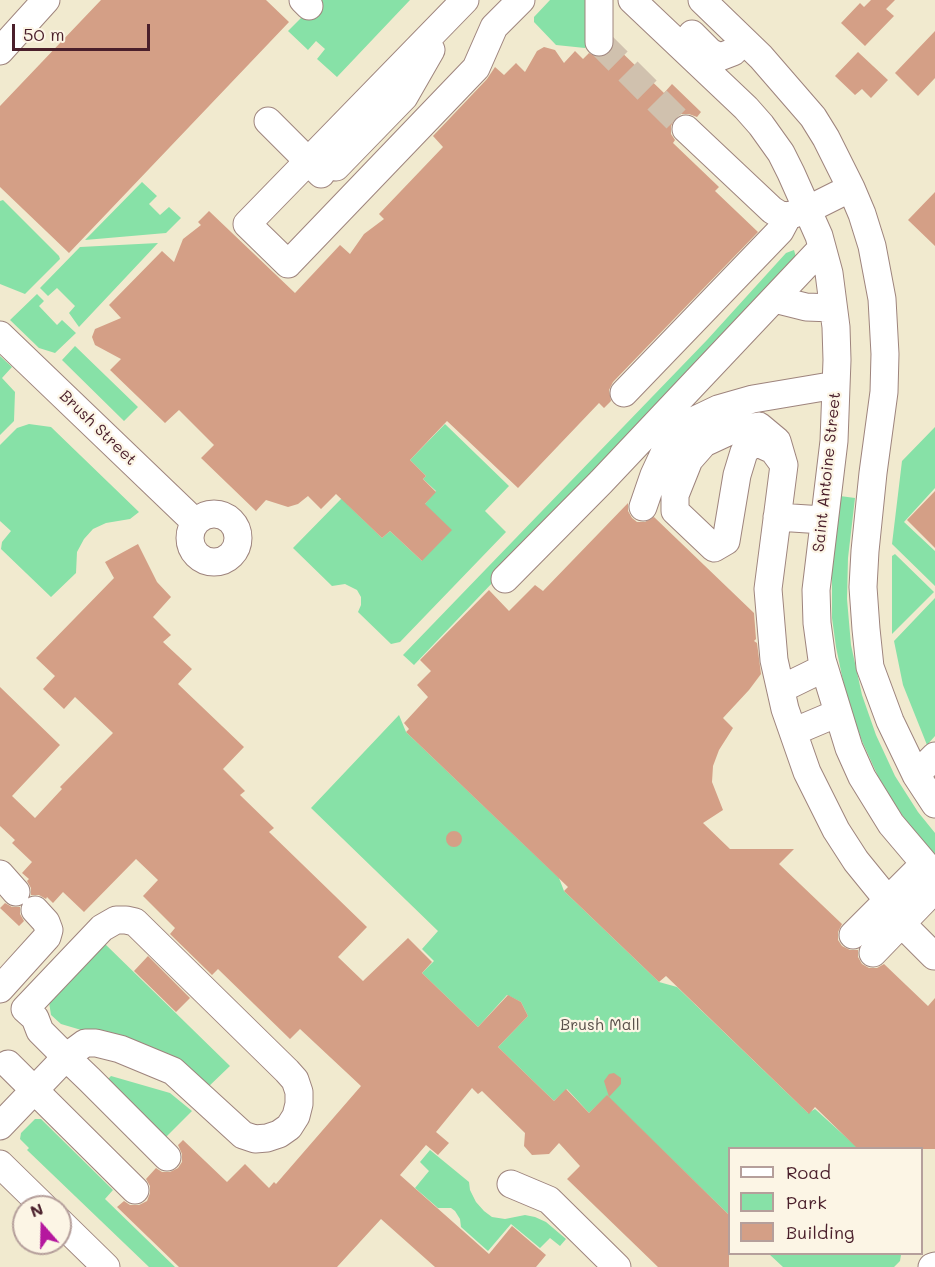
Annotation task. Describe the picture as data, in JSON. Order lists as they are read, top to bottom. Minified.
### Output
{"streets":{"street":["Brush Street","Saint Antoine Street"]},"parks":["Brush Mall"],"legend":["Road","Park","Building"],"scale_bar":"50 m","north":"top"}
